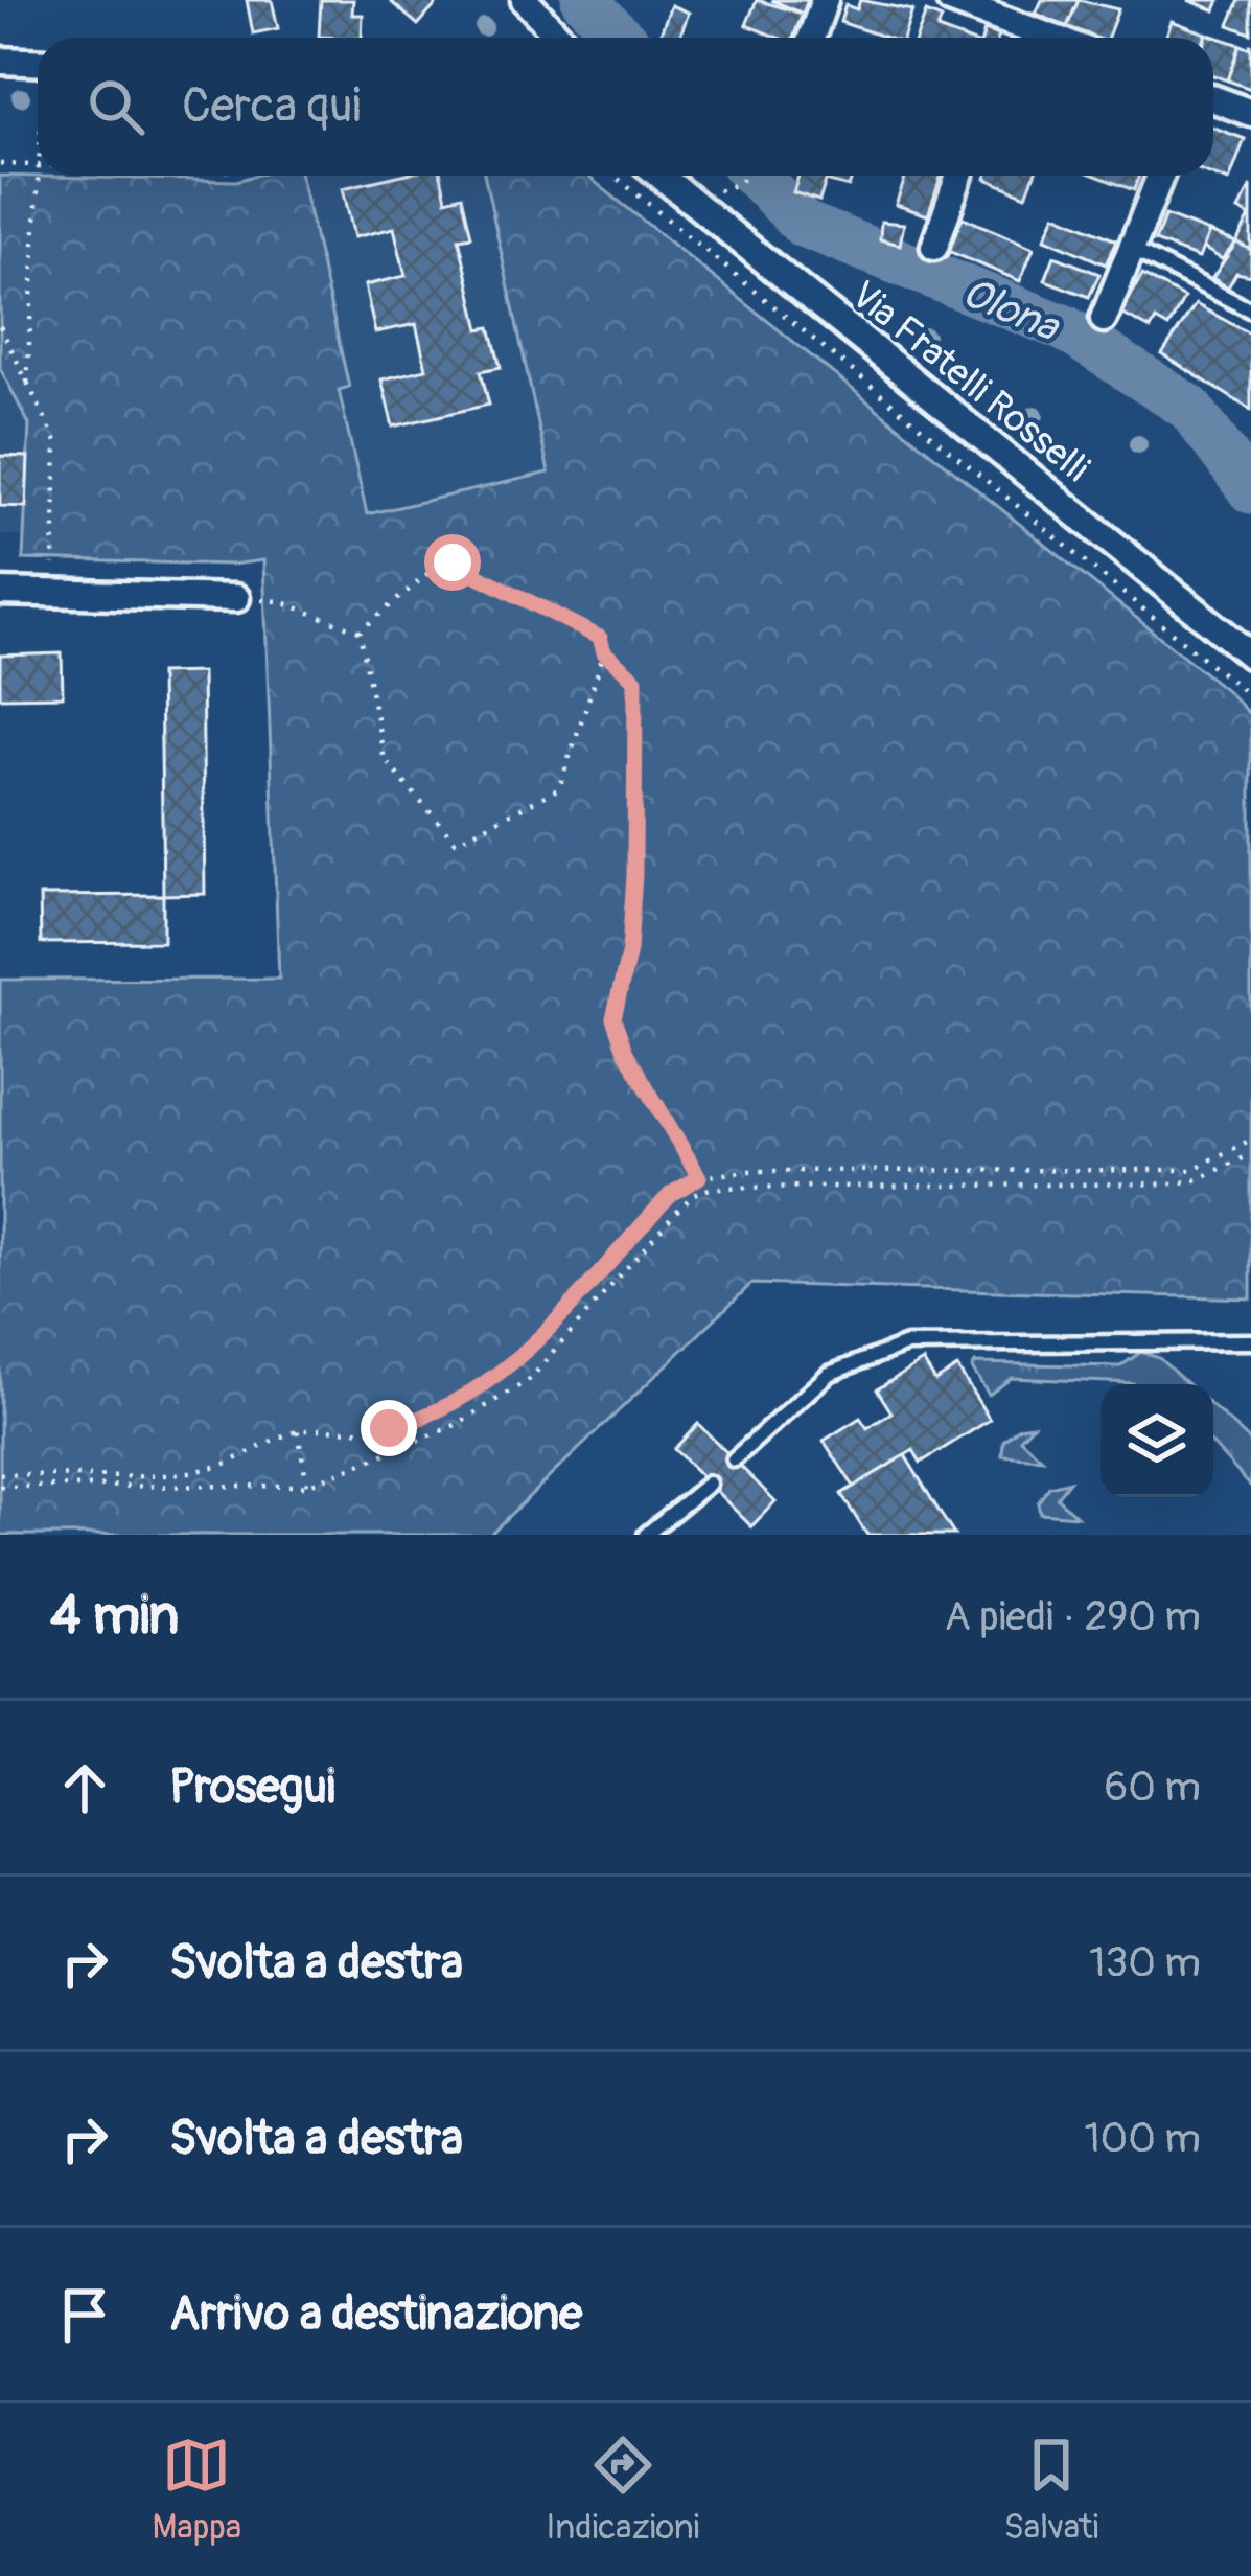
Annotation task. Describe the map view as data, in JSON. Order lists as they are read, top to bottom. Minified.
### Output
{"streets":{"street":["Via Fratelli Rosselli"]},"water":["Olona"],"page":{"search":"Cerca qui","heading":["4 min","A piedi · 290 m"],"list":[["Prosegui","60 m"],["Svolta a destra","130 m"],["Svolta a destra","100 m"],"Arrivo a destinazione"],"nav":["Mappa","Indicazioni","Salvati"]}}
